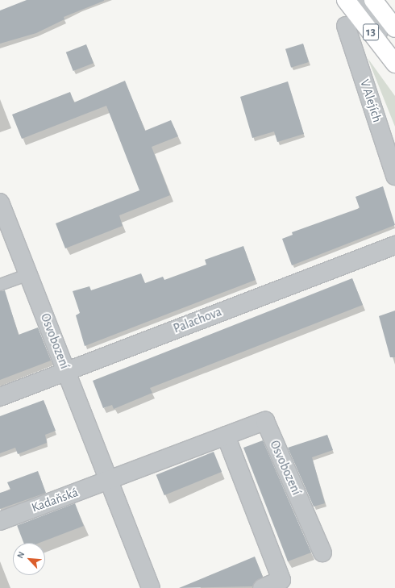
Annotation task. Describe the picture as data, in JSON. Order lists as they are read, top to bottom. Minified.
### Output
{"streets":{"highway":["13"],"street":["V Alejích","Palachova","Osvobození","Kadaňská"]},"crossings":[["Palachova","Osvobození"],["Osvobození","Kadaňská"]],"north":"top left"}
